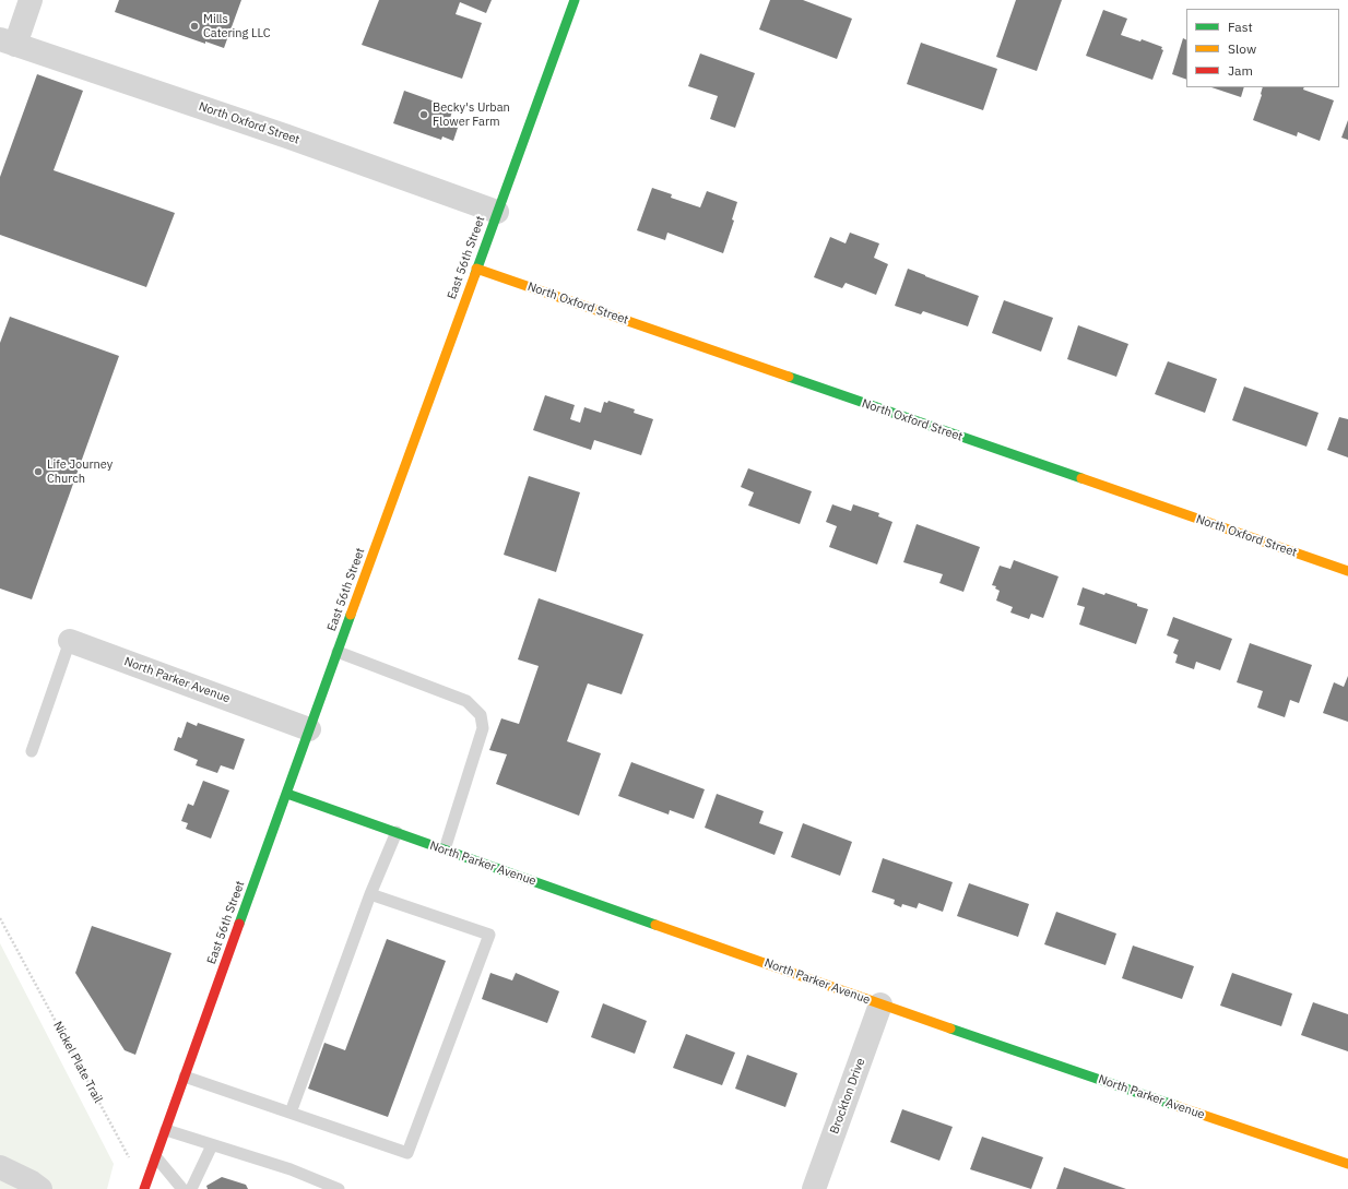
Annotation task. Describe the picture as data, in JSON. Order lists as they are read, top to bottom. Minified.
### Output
{"streets":{"street":["North Oxford Street","East 56th Street","North Parker Avenue","Brockton Drive"],"path":["Nickel Plate Trail"]},"crossings":[["North Oxford Street","East 56th Street"],["East 56th Street","North Parker Avenue"],["East 56th Street","Nickel Plate Trail"],["North Parker Avenue","Brockton Drive"]],"places":["Mills Catering LLC","Becky's Urban Flower Farm","Life Journey Church"],"legend":["Fast","Slow","Jam"]}
